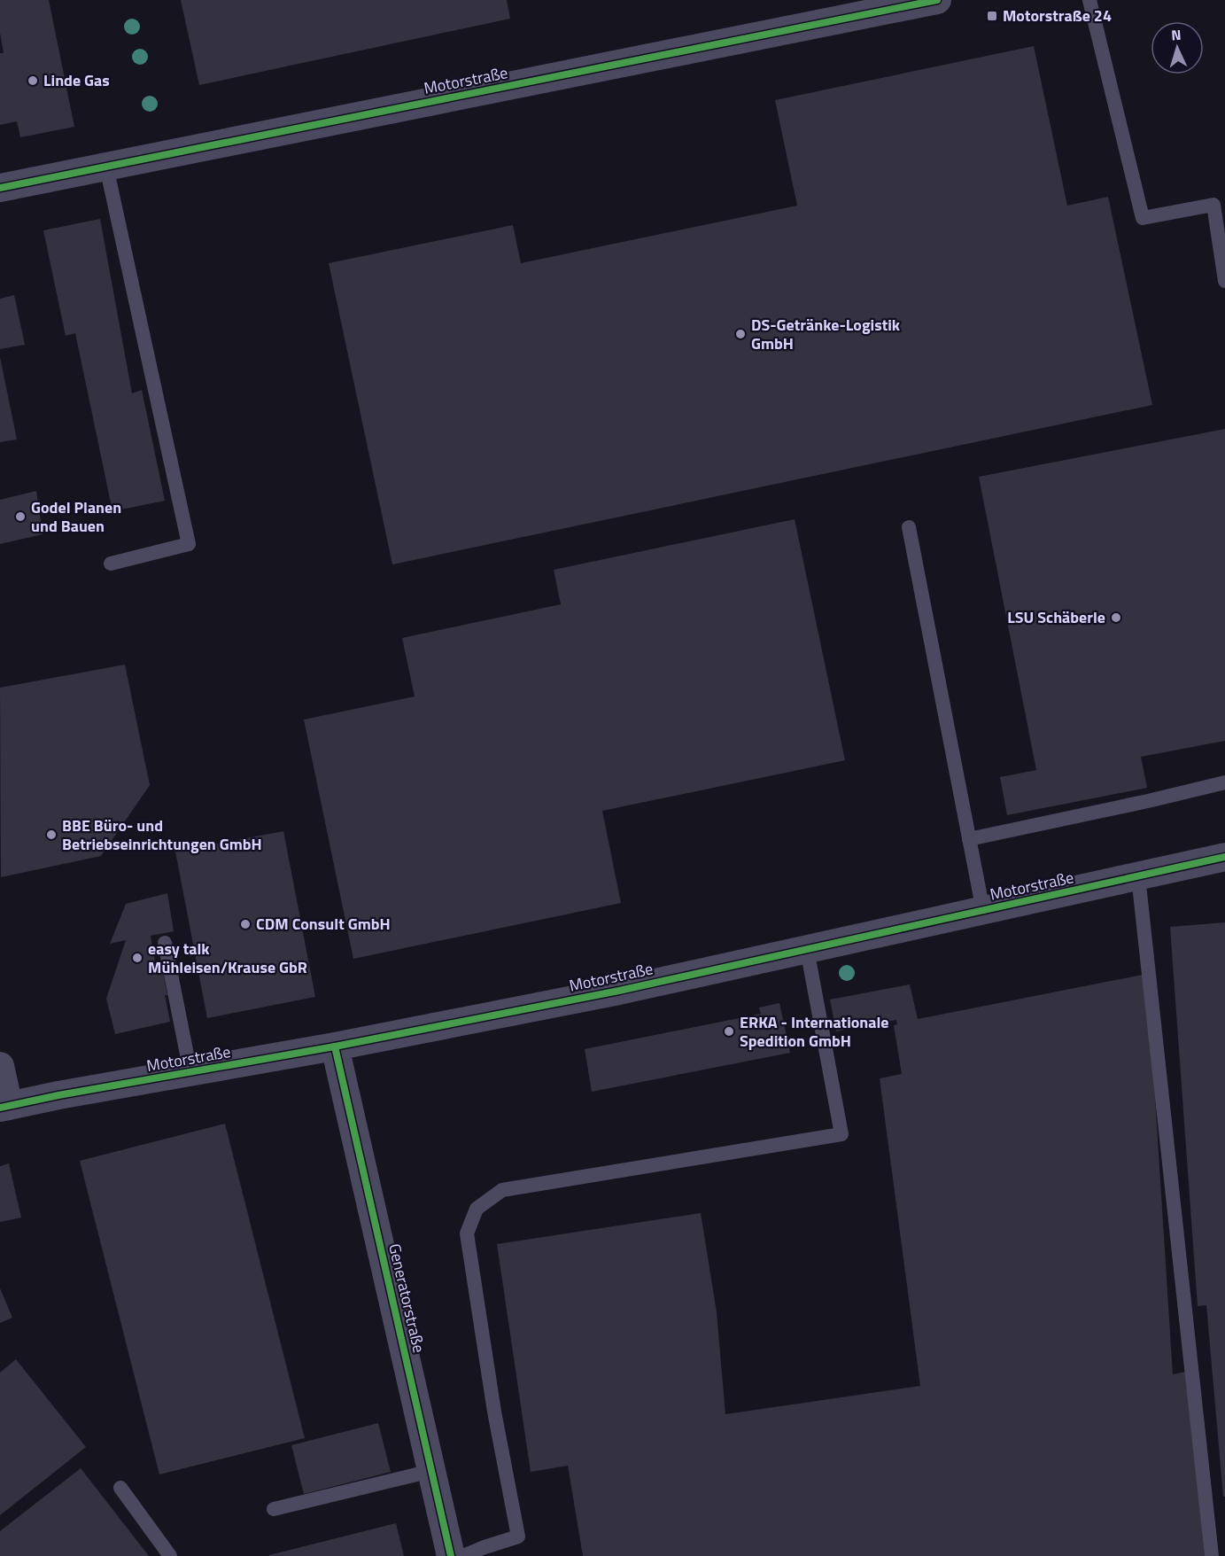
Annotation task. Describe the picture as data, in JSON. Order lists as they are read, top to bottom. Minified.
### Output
{"streets":{"street":["Motorstraße","Generatorstraße"]},"crossings":[["Motorstraße","Generatorstraße"]],"places":{"transit":["Motorstraße 24"],"other":["Linde Gas","DS-Getränke-Logistik GmbH","Godel Planen und Bauen","LSU Schäberle","BBE Büro- und Betriebseinrichtungen GmbH","CDM Consult GmbH","easy talk Mühleisen/Krause GbR","ERKA - Internationale Spedition GmbH"]},"north":"top"}
